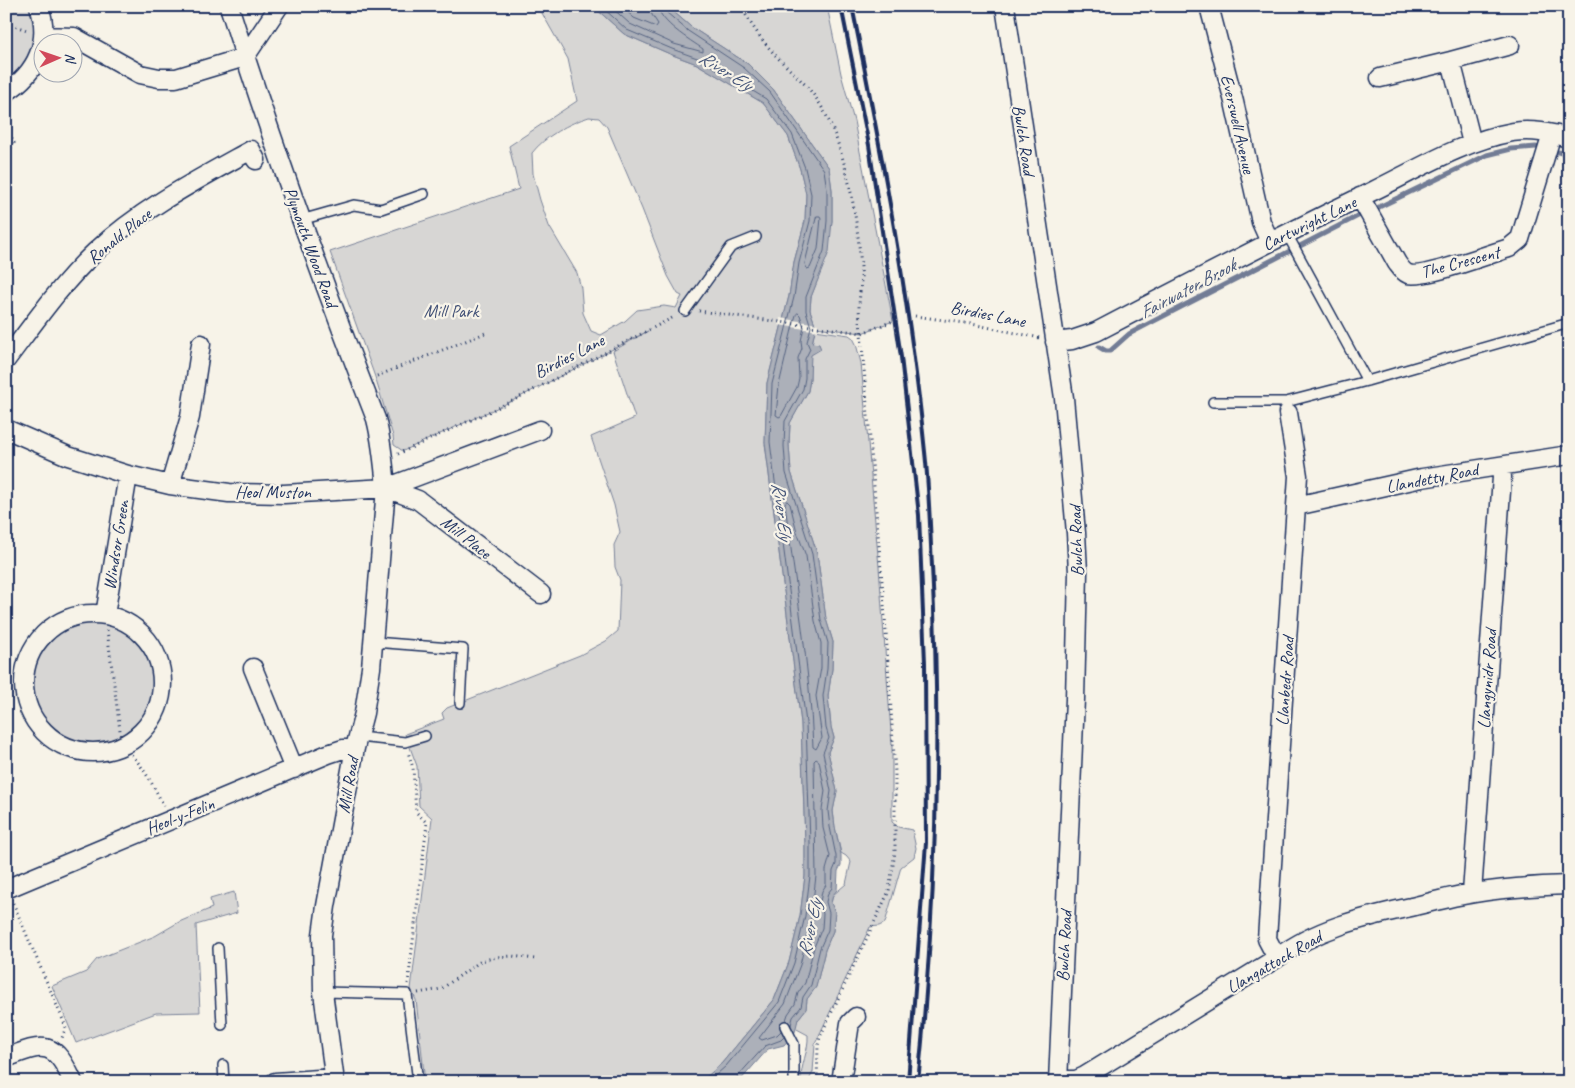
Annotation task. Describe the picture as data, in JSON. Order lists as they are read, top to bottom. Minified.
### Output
{"streets":{"street":["Everswell Avenue","Bwlch Road","Cartwright Lane","Ronald Place","Plymouth Wood Road","The Crescent","Llandetty Road","Heol Muston","Mill Place","Windsor Green","Llangynidr Road","Llanbedr Road","Mill Road","Heol-y-Felin","Llangattock Road"],"path":["Birdies Lane"]},"crossings":[["Everswell Avenue","Cartwright Lane"],["Bwlch Road","Cartwright Lane"],["Bwlch Road","Birdies Lane"],["Bwlch Road","Llangattock Road"],["Cartwright Lane","The Crescent"],["Cartwright Lane","Birdies Lane"],["Plymouth Wood Road","Birdies Lane"],["Plymouth Wood Road","Heol Muston"],["Plymouth Wood Road","Mill Place"],["Plymouth Wood Road","Mill Road"],["Llandetty Road","Llangynidr Road"],["Llandetty Road","Llanbedr Road"],["Heol Muston","Mill Place"],["Heol Muston","Windsor Green"],["Heol Muston","Mill Road"],["Mill Place","Mill Road"],["Llangynidr Road","Llangattock Road"],["Llanbedr Road","Llangattock Road"],["Mill Road","Heol-y-Felin"]],"water":["River Ely","Fairwater Brook"],"parks":["Mill Park"],"north":"right"}
